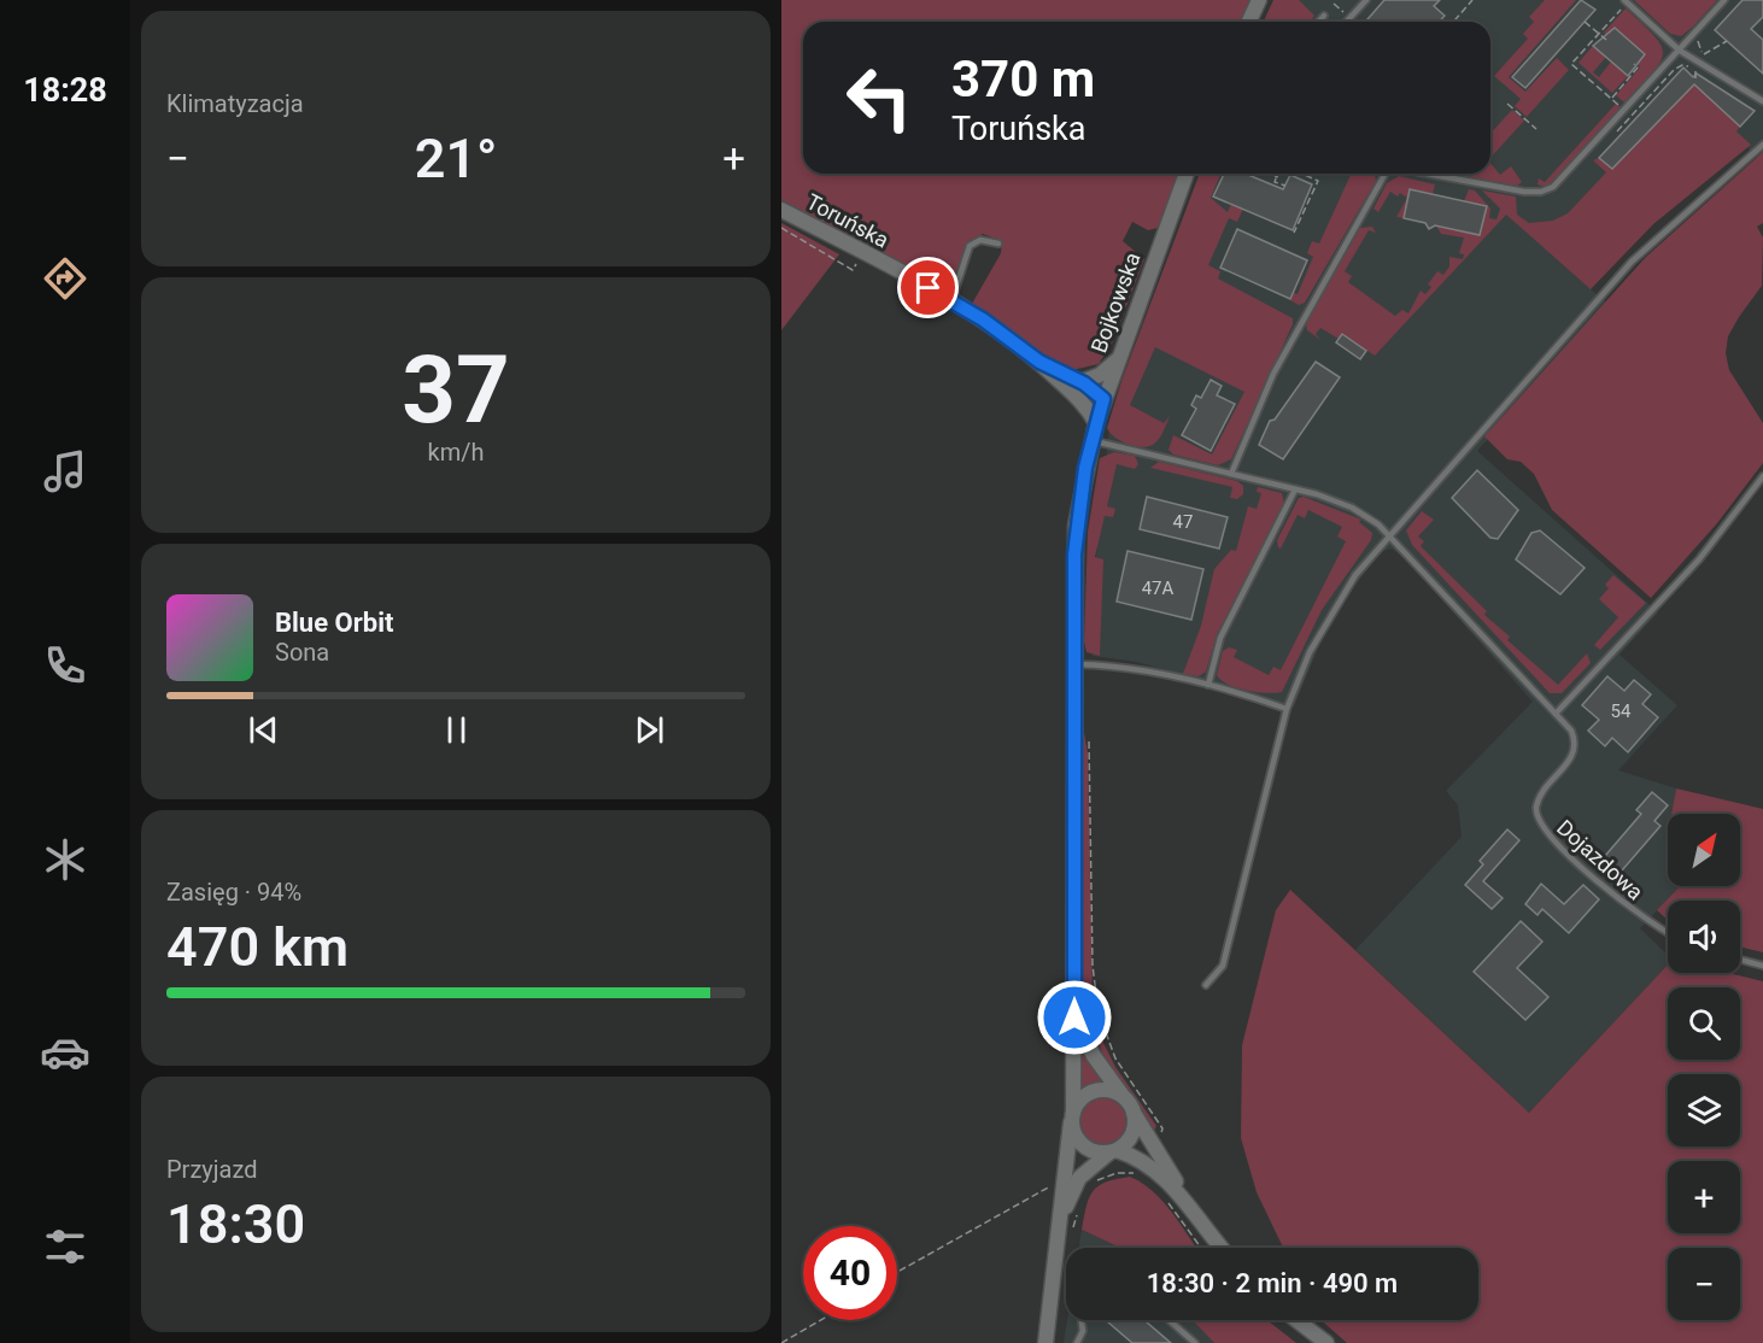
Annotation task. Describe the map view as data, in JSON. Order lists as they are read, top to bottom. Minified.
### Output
{"streets":{"street":["Toruńska","Bojkowska"],"lane":["Dojazdowa"]},"crossings":[["Toruńska","Bojkowska"]],"house_numbers":["47","47A","54"],"north":"top right","page":{"tabs":"18:28","tile":["Klimatyzacja",["37","km/h"],["Zasięg · 94%","470 km"],["Przyjazd","18:30"]],"turn":["370 m","Toruńska"],"heat":["−","21°","+"],"song":["Blue Orbit","Sona"],"map_buttons":["+","−"],"limit":"40","trip":"18:30 · 2 min · 490 m"}}
